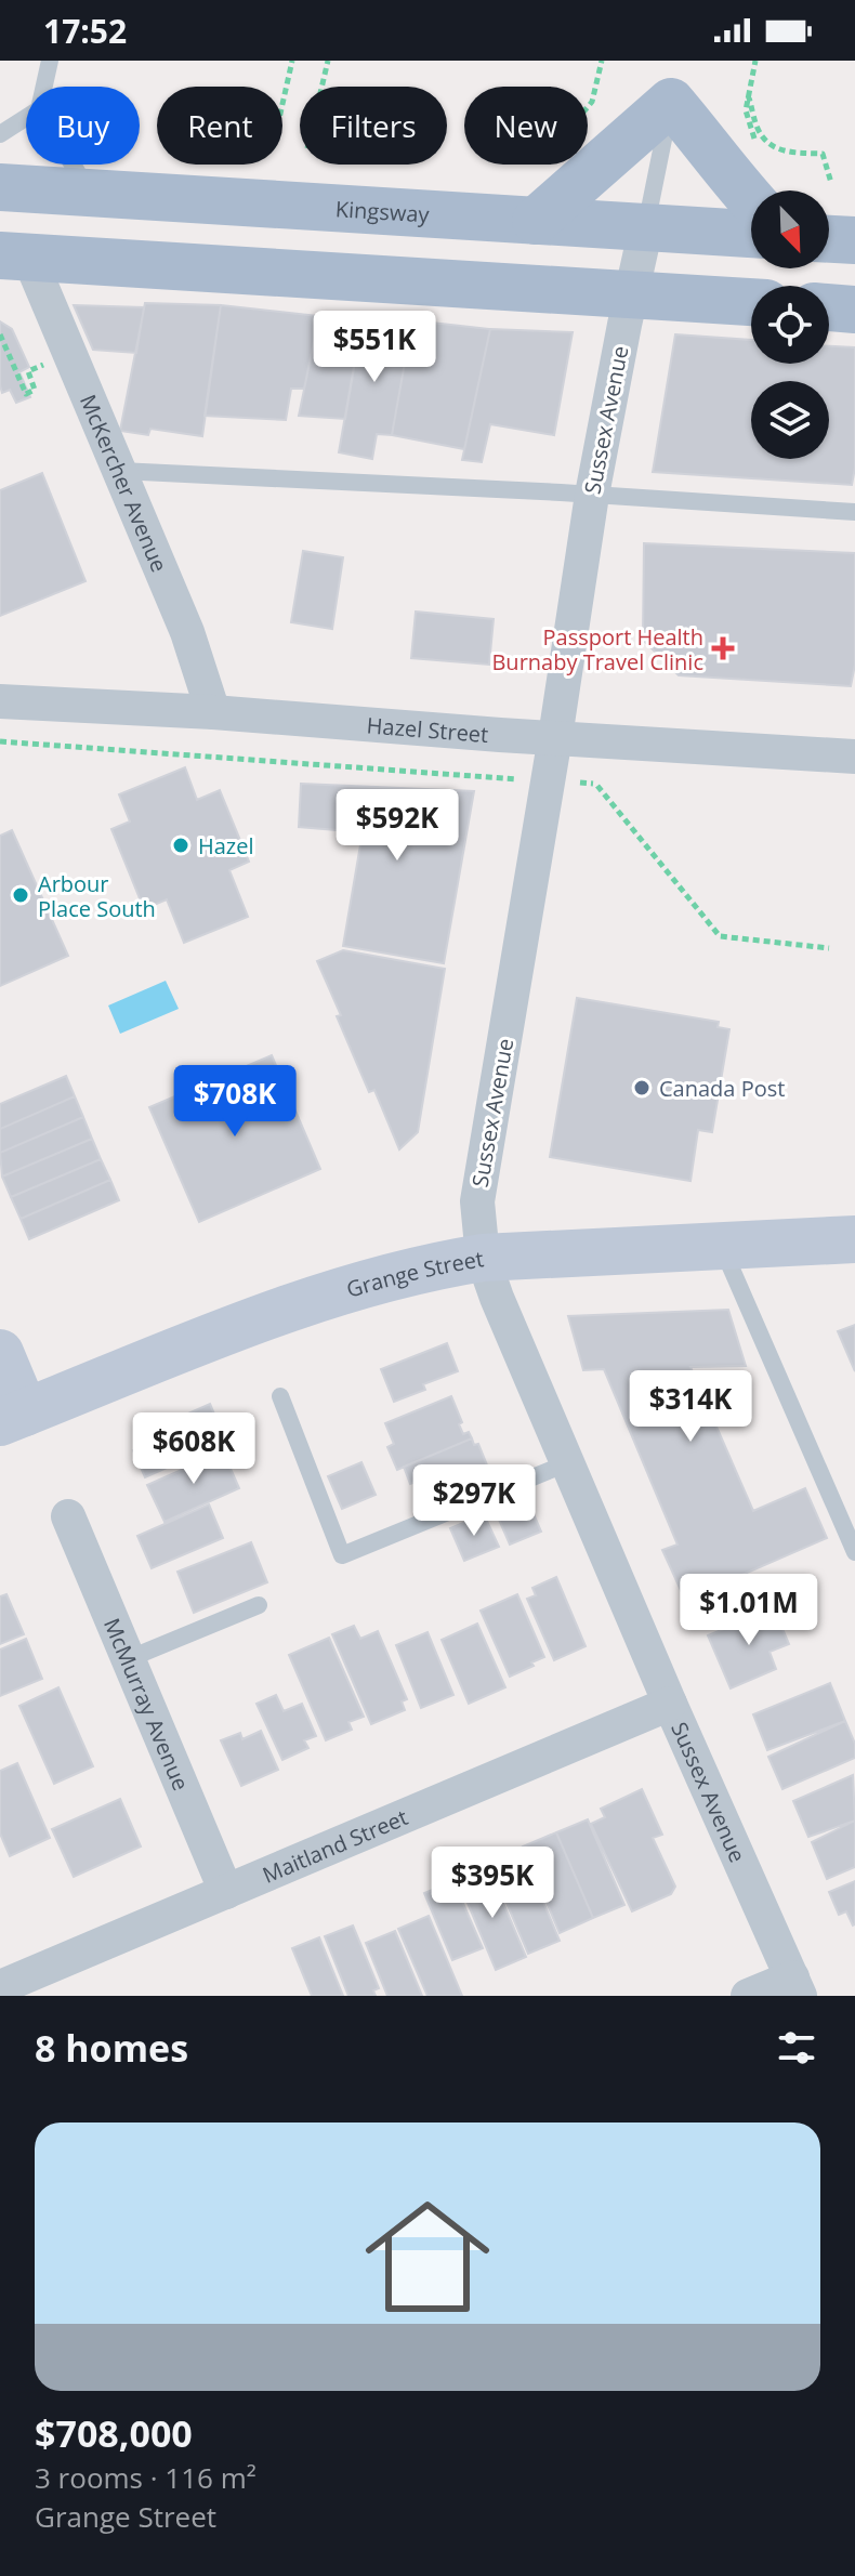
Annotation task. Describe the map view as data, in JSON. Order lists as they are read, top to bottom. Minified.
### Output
{"streets":{"main road":["Kingsway","Grange Street"],"street":["Sussex Avenue","McKercher Avenue","Hazel Street","McMurray Avenue","Maitland Street"]},"crossings":[["Kingsway","Sussex Avenue"],["Sussex Avenue","Hazel Street"],["Sussex Avenue","Grange Street"],["Sussex Avenue","Maitland Street"],["McKercher Avenue","Hazel Street"],["McMurray Avenue","Maitland Street"]],"places":{"health":["Passport Health Burnaby Travel Clinic"],"other":["Hazel","Arbour Place South","Canada Post"]},"north":"bottom right","page":{"status":"17:52","chip":["Buy","Rent","Filters","New"],"price":["$551K","$592K","$708K","$314K","$608K","$297K","$1.01M","$395K"],"heading":"8 homes","list":[{"name":"$708,000","note":"3 rooms · 116 m² · Grange Street"}]}}
